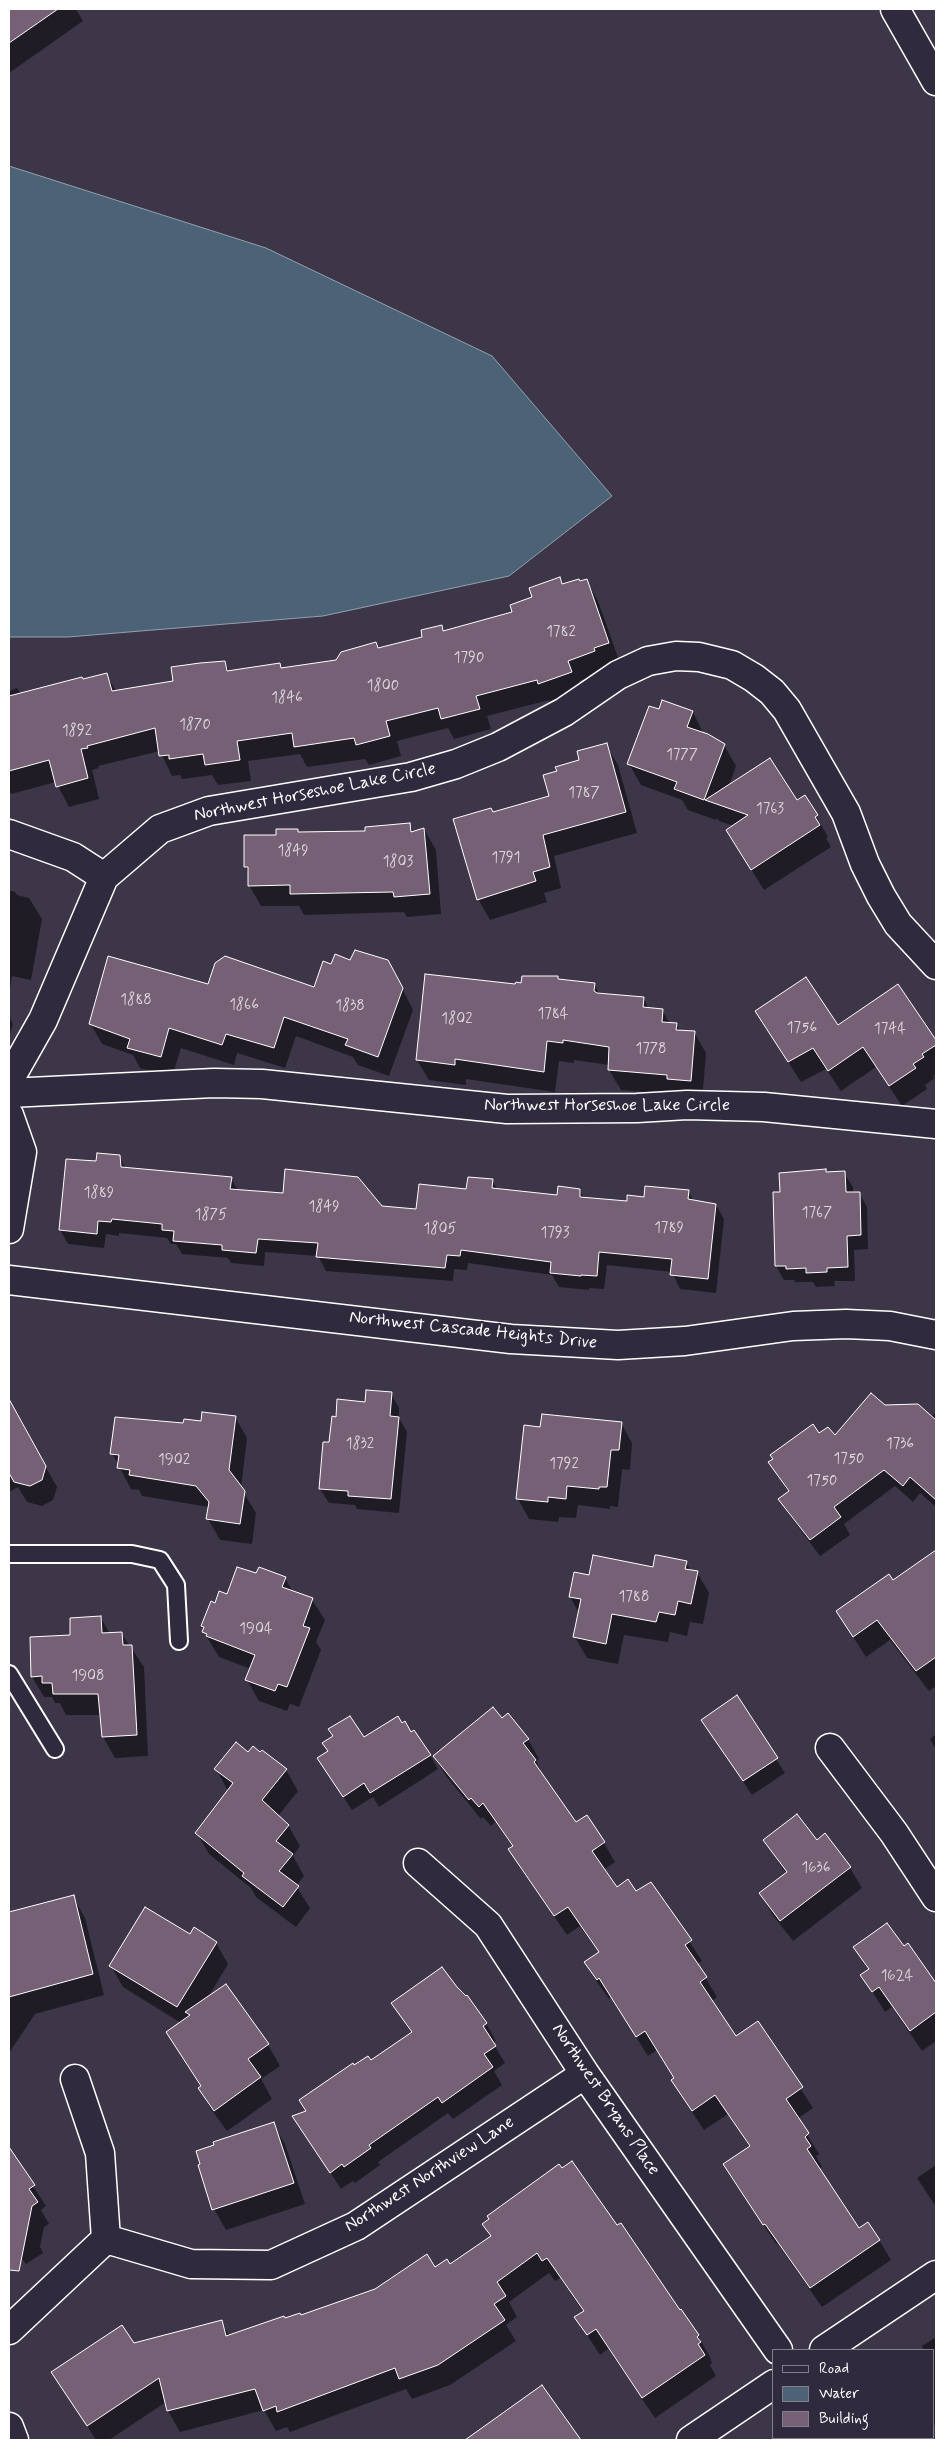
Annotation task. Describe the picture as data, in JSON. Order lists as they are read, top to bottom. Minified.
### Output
{"streets":{"street":["Northwest Horseshoe Lake Circle","Northwest Cascade Heights Drive","Northwest Bryans Place","Northwest Northview Lane"]},"crossings":[["Northwest Bryans Place","Northwest Northview Lane"]],"house_numbers":["1782","1790","1800","1846","1870","1892","1777","1787","1763","1849","1791","1803","1888","1866","1838","1784","1802","1756","1744","1778","1889","1849","1767","1875","1789","1805","1793","1832","1736","1750","1902","1792","1750","1788","1904","1908","1636","1624"],"legend":["Road","Water","Building"]}
